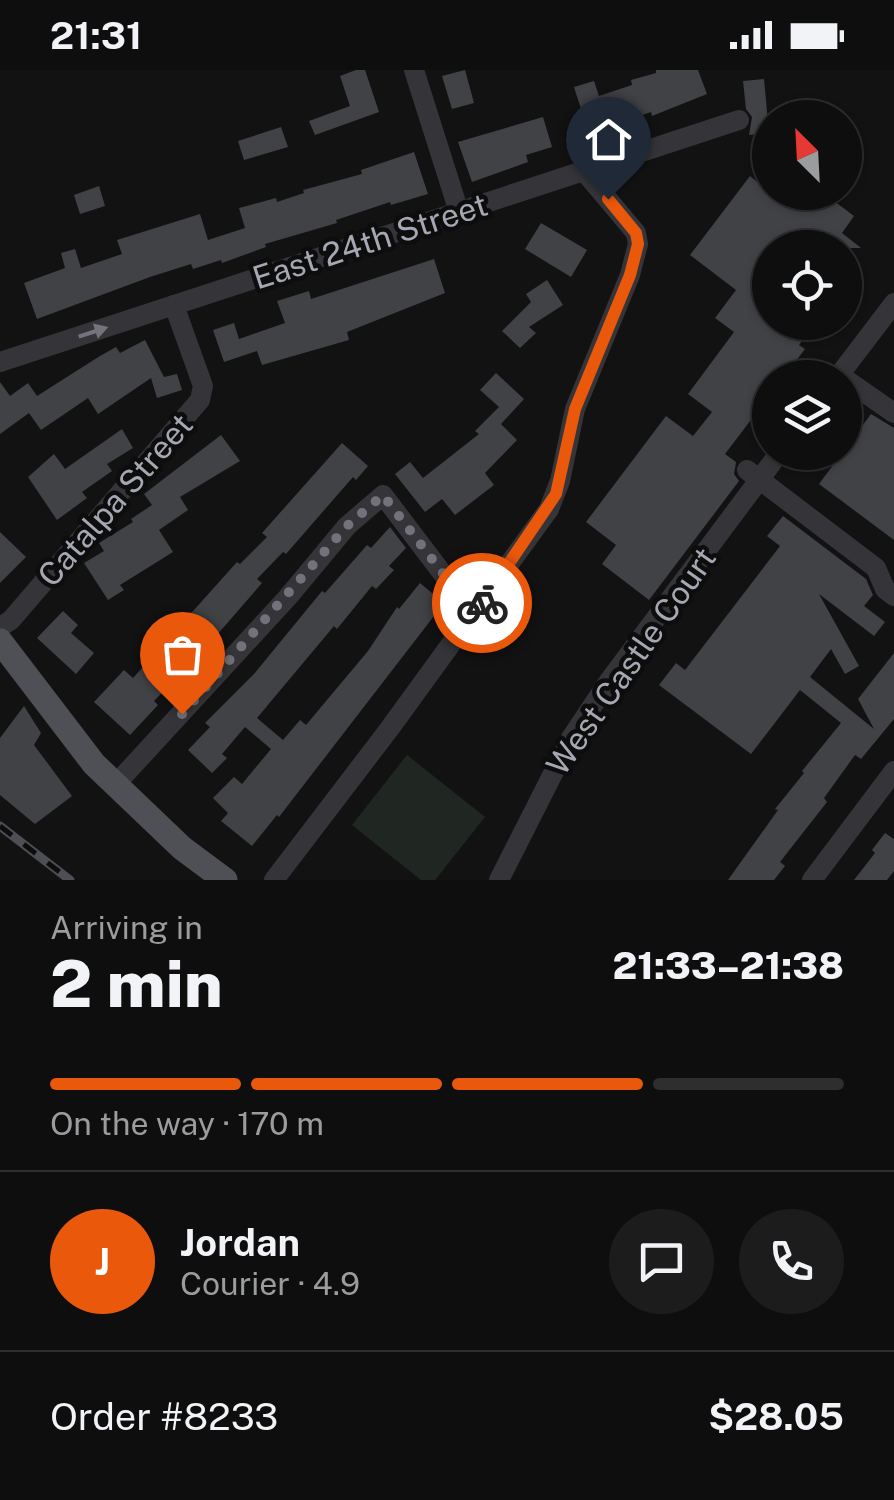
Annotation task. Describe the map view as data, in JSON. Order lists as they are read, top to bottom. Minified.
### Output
{"streets":{"street":["East 24th Street","Catalpa Street","West Castle Court"]},"crossings":[["East 24th Street","Catalpa Street"]],"north":"top left","page":{"status":"21:31","heading":["2 min","Arriving in","21:33–21:38"],"panel":["Jordan","Courier · 4.9","Order #8233","$28.05"],"bar":"On the way · 170 m","round":"J"}}
